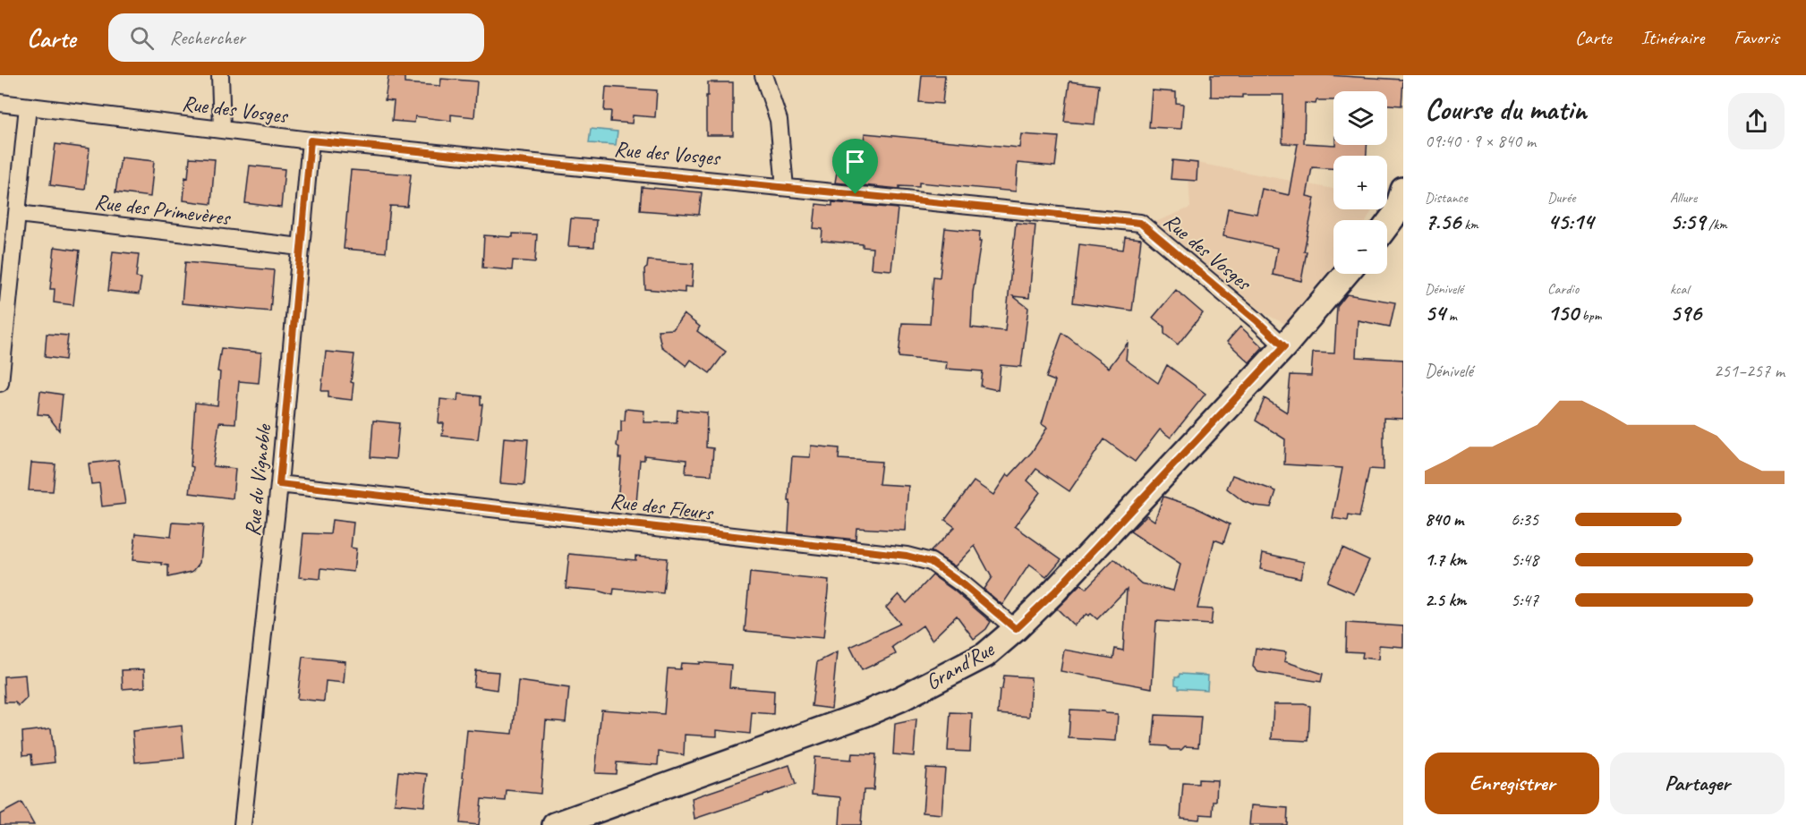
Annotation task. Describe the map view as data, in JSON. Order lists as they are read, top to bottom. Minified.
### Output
{"streets":{"street":["Rue des Vosges","Rue des Primevères","Rue du Vignoble","Rue des Fleurs","Grand'Rue"]},"crossings":[["Rue des Vosges","Rue du Vignoble"],["Rue des Vosges","Grand'Rue"],["Rue des Primevères","Rue du Vignoble"],["Rue du Vignoble","Rue des Fleurs"],["Rue des Fleurs","Grand'Rue"]],"page":{"header":"Carte","search":"Rechercher","nav":["Carte","Itinéraire","Favoris"],"heading":["Course du matin","09:40 · 9 × 840 m"],"map_buttons":["+","−"],"stats":[["Distance","7.56 km"],["Durée","45:14"],["Allure","5:59 /km"],["Dénivelé","54 m"],["Cardio","150 bpm"],["kcal","596"]],"chart":["Dénivelé","251–257 m"],"list":[{"name":"840 m","note":"6:35"},{"name":"1.7 km","note":"5:48"},{"name":"2.5 km","note":"5:47"}],"buttons":["Enregistrer","Partager"]}}
